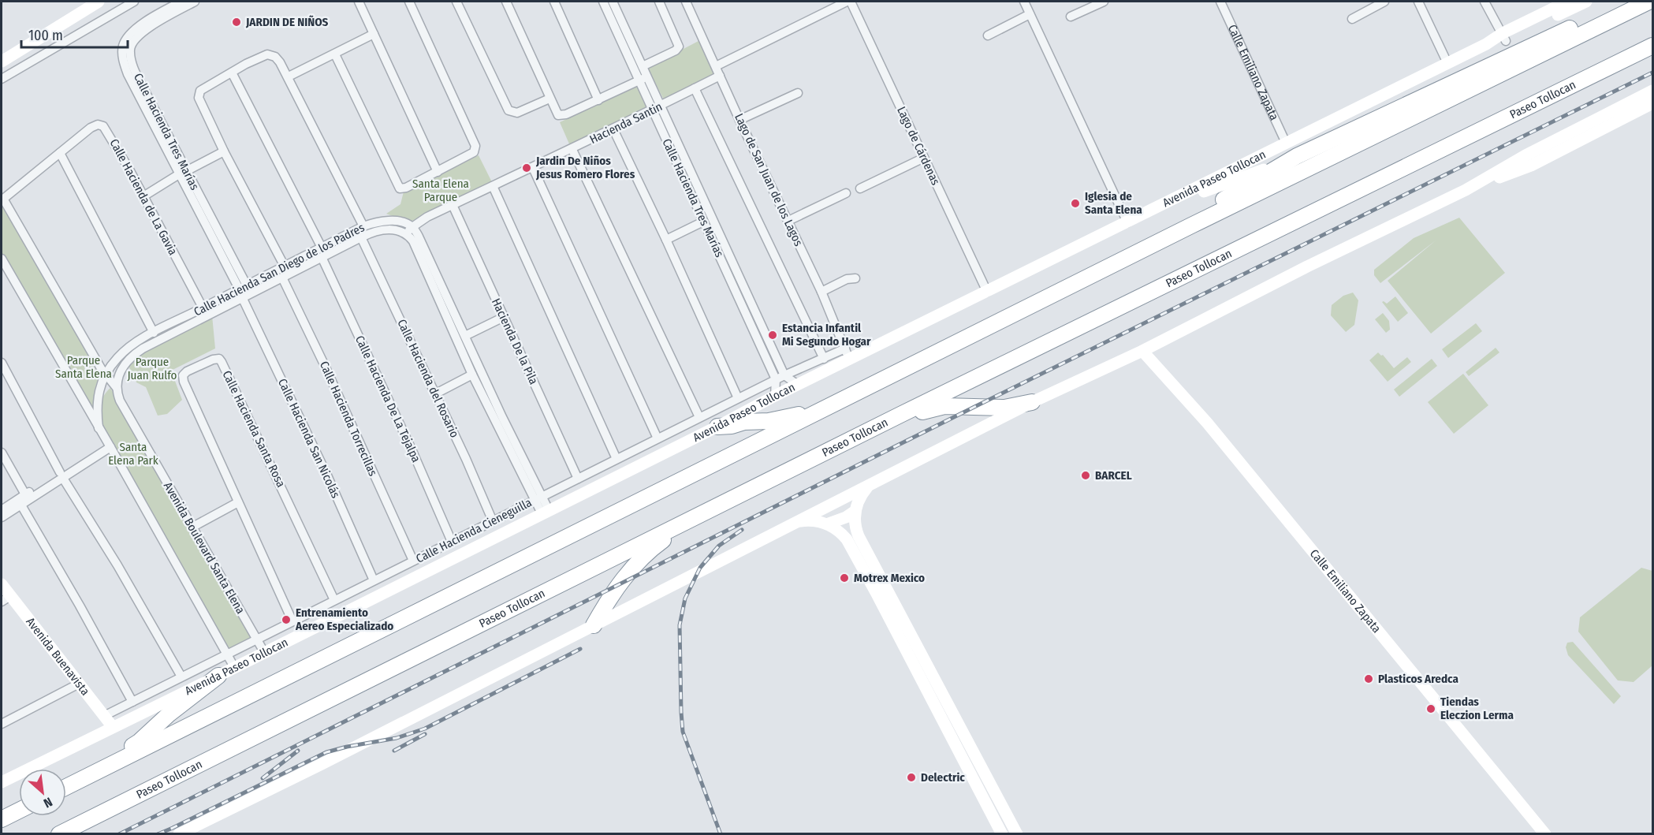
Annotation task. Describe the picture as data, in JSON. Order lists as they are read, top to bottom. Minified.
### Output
{"streets":{"highway":["Paseo Tollocan"],"main road":["Calle Emiliano Zapata","Avenida Paseo Tollocan","Avenida Buenavista"],"street":["Hacienda Santin","Calle Hacienda Tres Marías","Lago de Cárdenas","Lago de San Juan de los Lagos","Calle Hacienda de La Gavia","Calle Hacienda San Diego de los Padres","Hacienda De la Pila","Calle Hacienda del Rosario","Calle Hacienda De La Tejalpa","Calle Hacienda Torrecillas","Calle Hacienda Santa Rosa","Calle Hacienda San Nicolás","Calle Hacienda Cieneguilla","Avenida Boulevard Santa Elena"]},"crossings":[["Calle Emiliano Zapata","Avenida Paseo Tollocan"],["Hacienda Santin","Calle Hacienda Tres Marías"],["Hacienda Santin","Lago de San Juan de los Lagos"],["Hacienda Santin","Calle Hacienda San Diego de los Padres"],["Hacienda Santin","Hacienda De la Pila"],["Calle Hacienda Tres Marías","Avenida Paseo Tollocan"],["Calle Hacienda Tres Marías","Calle Hacienda San Diego de los Padres"],["Calle Hacienda Tres Marías","Calle Hacienda Cieneguilla"],["Lago de Cárdenas","Avenida Paseo Tollocan"],["Avenida Paseo Tollocan","Lago de San Juan de los Lagos"],["Avenida Paseo Tollocan","Calle Hacienda Cieneguilla"],["Avenida Paseo Tollocan","Avenida Boulevard Santa Elena"],["Avenida Paseo Tollocan","Avenida Buenavista"],["Lago de San Juan de los Lagos","Calle Hacienda Cieneguilla"],["Calle Hacienda de La Gavia","Calle Hacienda San Diego de los Padres"],["Calle Hacienda de La Gavia","Avenida Boulevard Santa Elena"],["Calle Hacienda San Diego de los Padres","Calle Hacienda del Rosario"],["Calle Hacienda San Diego de los Padres","Calle Hacienda De La Tejalpa"],["Calle Hacienda San Diego de los Padres","Calle Hacienda Torrecillas"],["Calle Hacienda San Diego de los Padres","Calle Hacienda San Nicolás"],["Calle Hacienda San Diego de los Padres","Avenida Boulevard Santa Elena"],["Hacienda De la Pila","Calle Hacienda Cieneguilla"],["Calle Hacienda del Rosario","Calle Hacienda Cieneguilla"],["Calle Hacienda De La Tejalpa","Calle Hacienda Cieneguilla"],["Calle Hacienda Torrecillas","Calle Hacienda Cieneguilla"],["Calle Hacienda Santa Rosa","Calle Hacienda Cieneguilla"],["Calle Hacienda San Nicolás","Calle Hacienda Cieneguilla"],["Calle Hacienda Cieneguilla","Avenida Boulevard Santa Elena"],["Calle Hacienda Cieneguilla","Avenida Buenavista"]],"parks":["Santa Elena Parque","Parque Santa Elena","Parque Juan Rulfo","Santa Elena Park"],"places":["JARDIN DE NIÑOS","Jardin De Niños Jesus Romero Flores","Iglesia de Santa Elena","Estancia Infantil Mi Segundo Hogar","BARCEL","Motrex Mexico","Entrenamiento Aereo Especializado","Plasticos Aredca","Tiendas Eleczion Lerma","Delectric"],"scale_bar":"100 m","north":"bottom right"}
